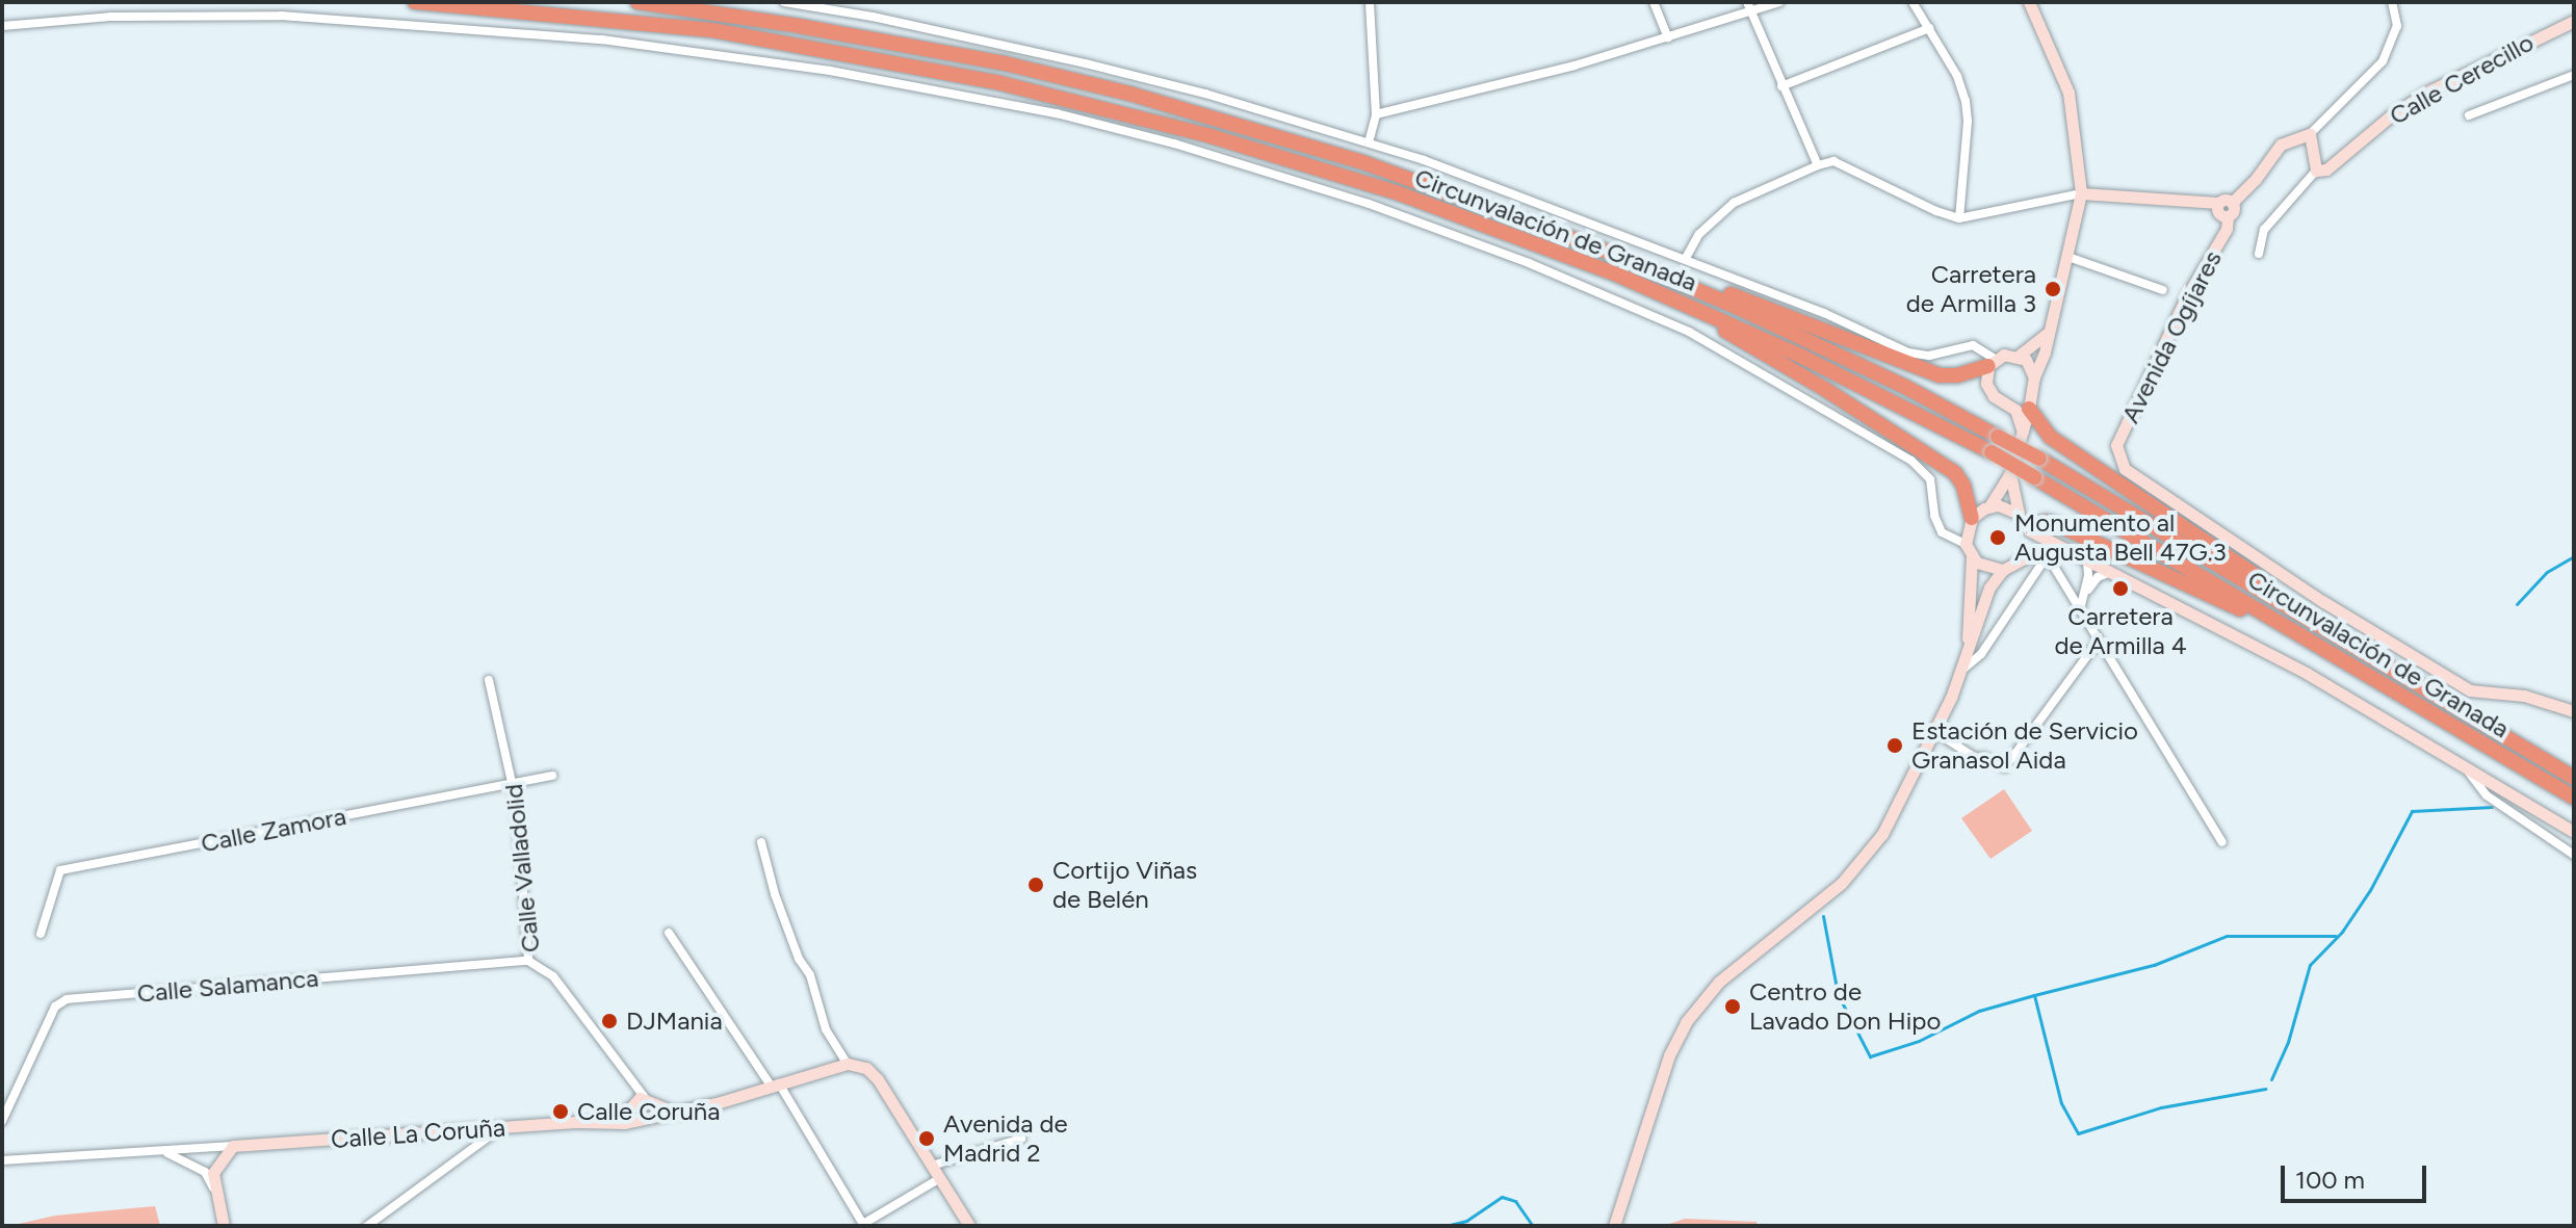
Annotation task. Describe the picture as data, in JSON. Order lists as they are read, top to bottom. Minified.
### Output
{"streets":{"highway":["Circunvalación de Granada"],"street":["Calle Cerecillo","Avenida Ogíjares","Calle Zamora","Calle Valladolid","Calle Salamanca","Calle La Coruña"]},"crossings":[["Calle Zamora","Calle Valladolid"],["Calle Valladolid","Calle Salamanca"],["Calle Valladolid","Calle La Coruña"]],"places":["Carretera de Armilla 3","Monumento al Augusta Bell 47G.3","Carretera de Armilla 4","Estación de Servicio Granasol Aida","Cortijo Viñas de Belén","Centro de Lavado Don Hipo","DJMania","Calle Coruña","Avenida de Madrid 2"],"scale_bar":"100 m"}
